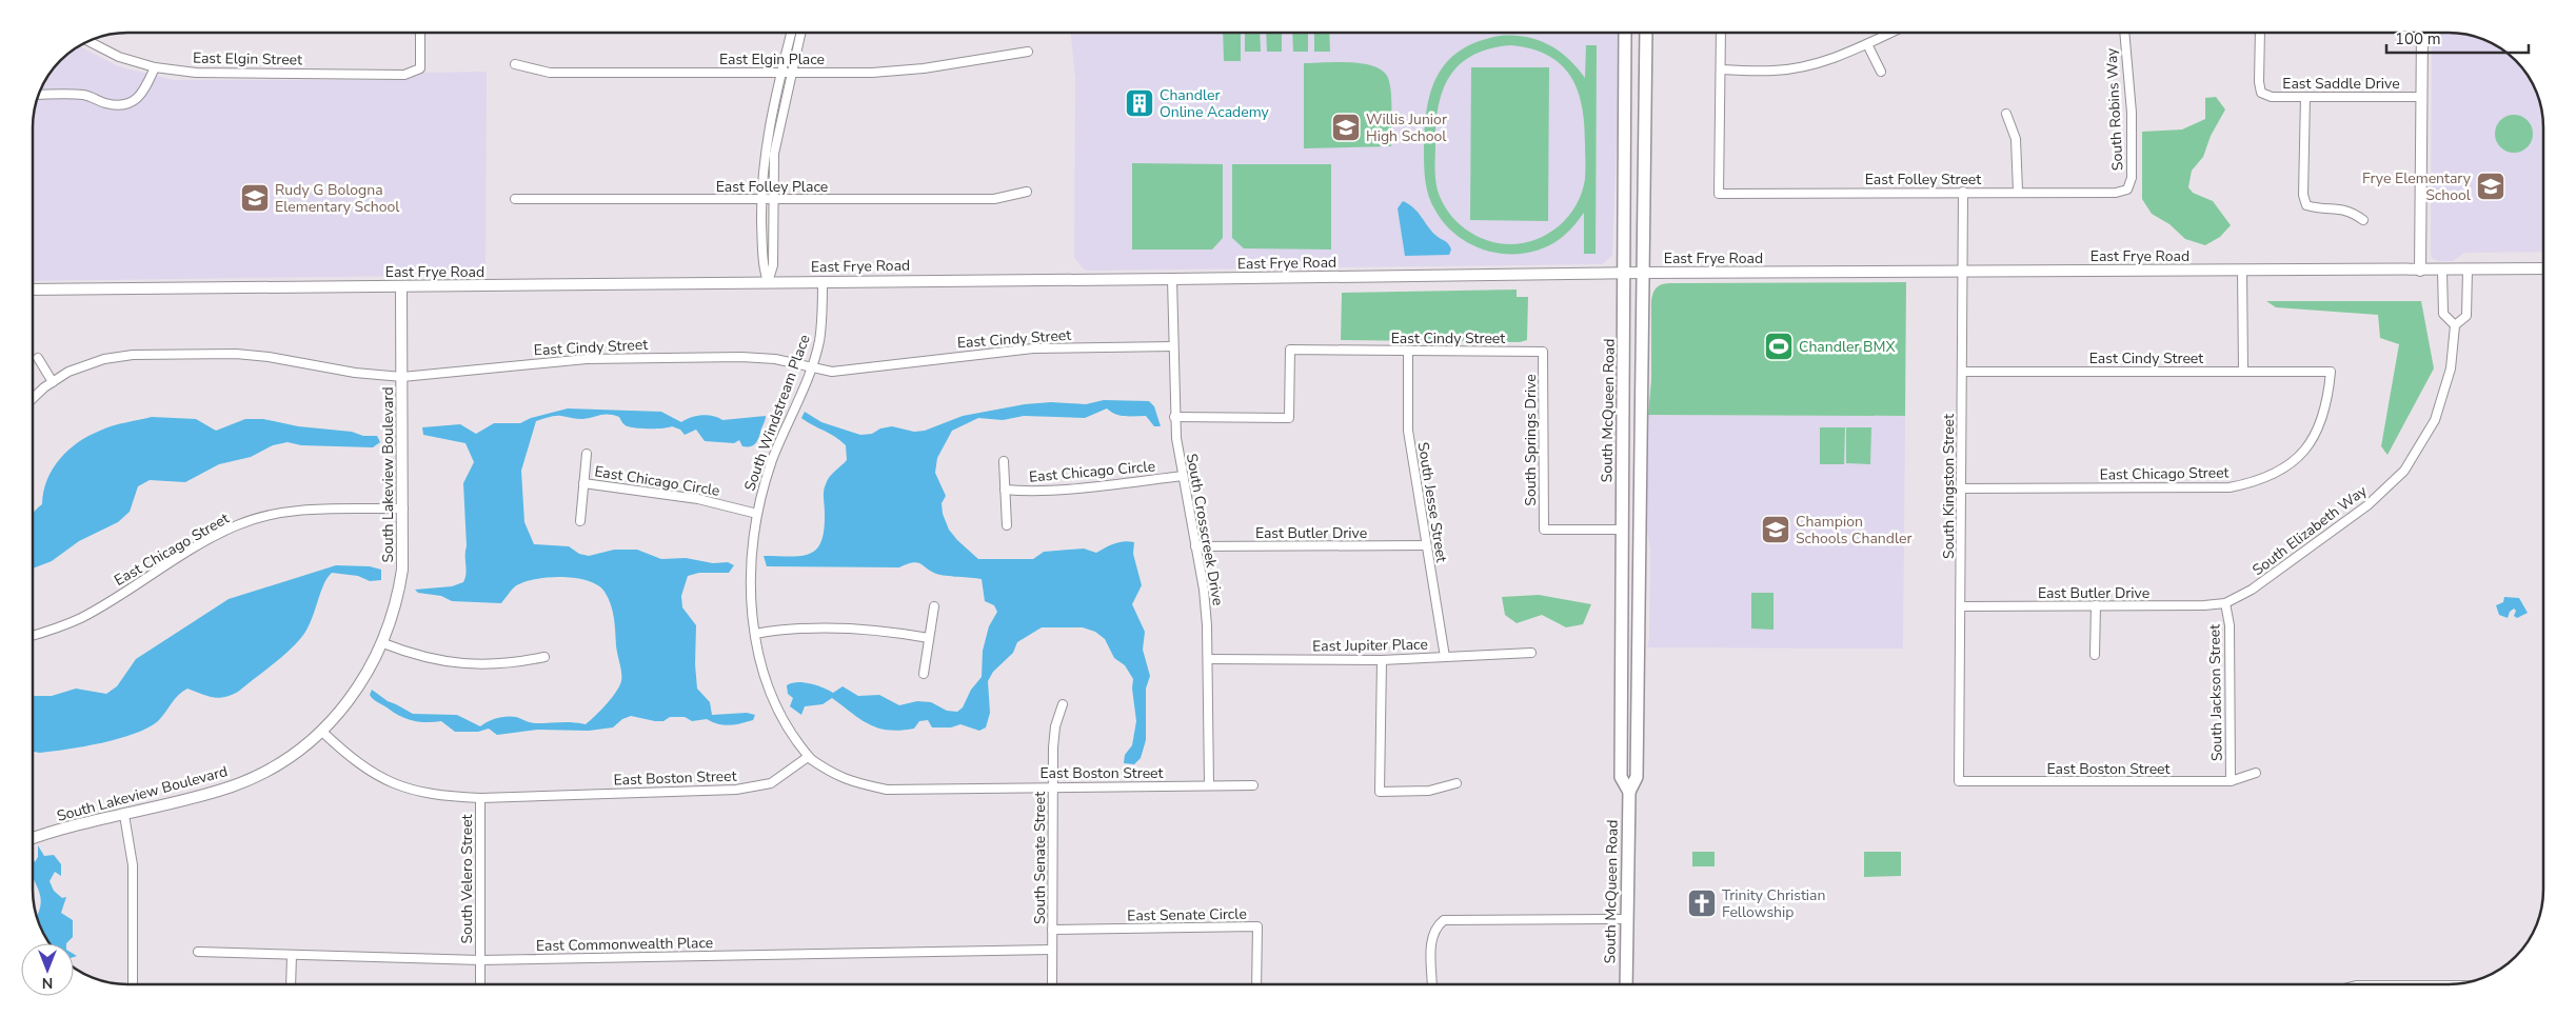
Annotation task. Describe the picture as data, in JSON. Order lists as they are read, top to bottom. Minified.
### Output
{"streets":{"main road":["South McQueen Road"],"street":["East Elgin Street","East Elgin Place","East Saddle Drive","South Robins Way","East Folley Street","East Folley Place","East Frye Road","East Cindy Street","South Windstream Place","South Springs Drive","East Chicago Circle","East Chicago Street","South Lakeview Boulevard","South Kingston Street","South Jesse Street","South Crosscreek Drive","South Elizabeth Way","East Butler Drive","East Jupiter Place","South Jackson Street","East Boston Street","South Senate Street","South Velero Street","East Senate Circle","East Commonwealth Place"]},"crossings":[["South Robins Way","East Folley Street"],["East Folley Street","South Kingston Street"],["East Frye Road","South McQueen Road"],["East Frye Road","South Windstream Place"],["East Frye Road","South Lakeview Boulevard"],["East Frye Road","South Kingston Street"],["East Frye Road","South Crosscreek Drive"],["East Frye Road","South Elizabeth Way"],["East Cindy Street","South Windstream Place"],["East Cindy Street","South Springs Drive"],["East Cindy Street","East Chicago Street"],["East Cindy Street","South Lakeview Boulevard"],["East Cindy Street","South Kingston Street"],["East Cindy Street","South Jesse Street"],["East Cindy Street","South Crosscreek Drive"],["South McQueen Road","South Springs Drive"],["South Windstream Place","East Chicago Circle"],["South Windstream Place","East Boston Street"],["East Chicago Circle","South Crosscreek Drive"],["East Chicago Street","South Lakeview Boulevard"],["East Chicago Street","South Kingston Street"],["South Lakeview Boulevard","East Boston Street"],["South Kingston Street","East Butler Drive"],["South Kingston Street","East Boston Street"],["South Jesse Street","East Butler Drive"],["South Jesse Street","East Jupiter Place"],["South Crosscreek Drive","East Butler Drive"],["South Crosscreek Drive","East Jupiter Place"],["South Crosscreek Drive","East Boston Street"],["South Elizabeth Way","East Butler Drive"],["South Elizabeth Way","South Jackson Street"],["East Butler Drive","South Jackson Street"],["South Jackson Street","East Boston Street"],["East Boston Street","South Senate Street"],["East Boston Street","South Velero Street"],["South Senate Street","East Senate Circle"],["South Senate Street","East Commonwealth Place"],["South Velero Street","East Commonwealth Place"]],"places":{"building":["Chandler Online Academy"],"school or university":["Willis Junior High School","Frye Elementary School","Rudy G Bologna Elementary School","Champion Schools Chandler"],"sports":["Chandler BMX"],"church":["Trinity Christian Fellowship"]},"scale_bar":"100 m","north":"bottom"}
